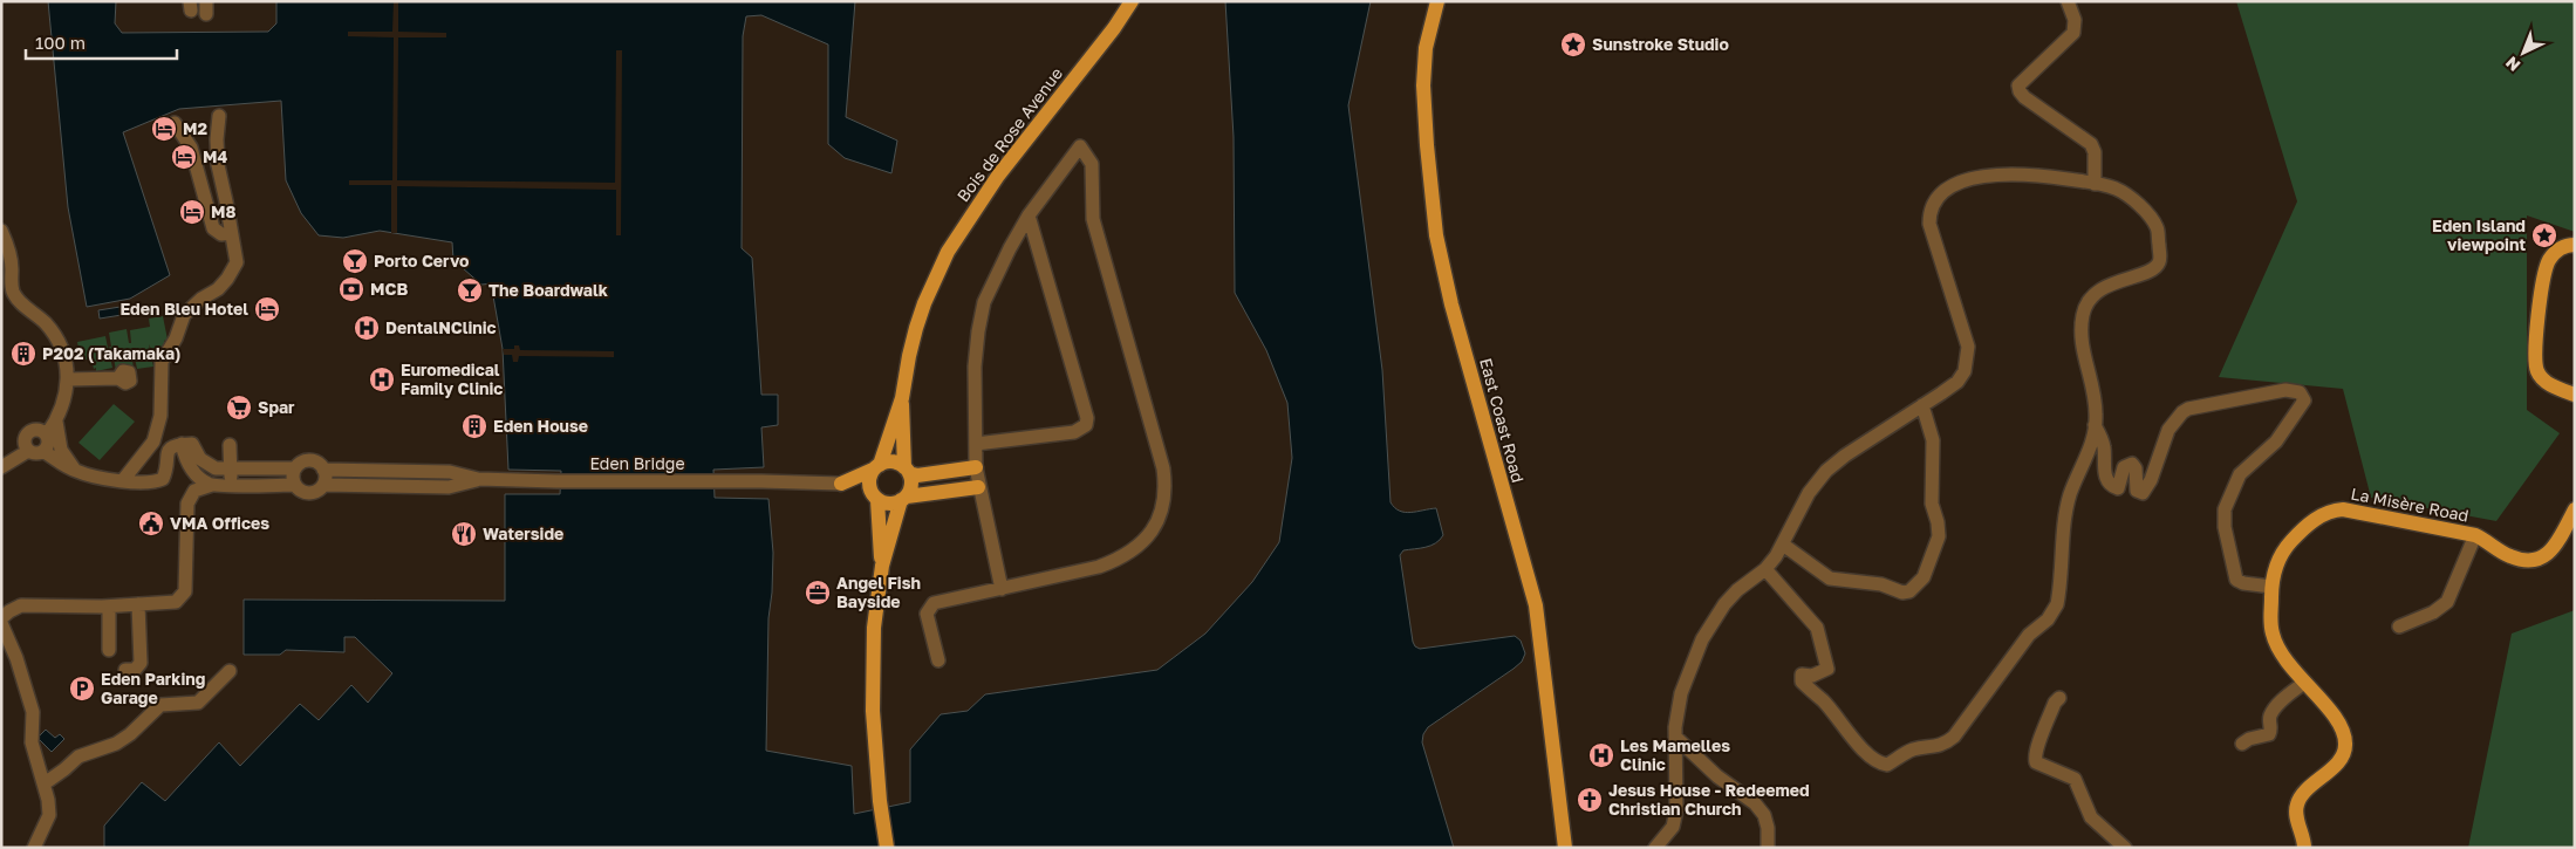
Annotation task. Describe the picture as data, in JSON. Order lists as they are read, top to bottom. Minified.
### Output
{"streets":{"main road":["Bois de Rose Avenue","East Coast Road","La Misère Road"],"street":["Eden Bridge"]},"places":{"place":["Sunstroke Studio","Eden Island viewpoint"],"hotel":["M2","M4","M8","Eden Bleu Hotel"],"bar":["Porto Cervo","The Boardwalk"],"bank":["MCB"],"hospital":["DentalNClinic","Euromedical Family Clinic","Les Mamelles Clinic"],"building":["P202 (Takamaka)","Eden House"],"supermarket":["Spar"],"public building":["VMA Offices"],"restaurant":["Waterside"],"office":["Angel Fish Bayside"],"parking":["Eden Parking Garage"],"church":["Jesus House - Redeemed Christian Church"]},"scale_bar":"100 m","north":"bottom left"}
